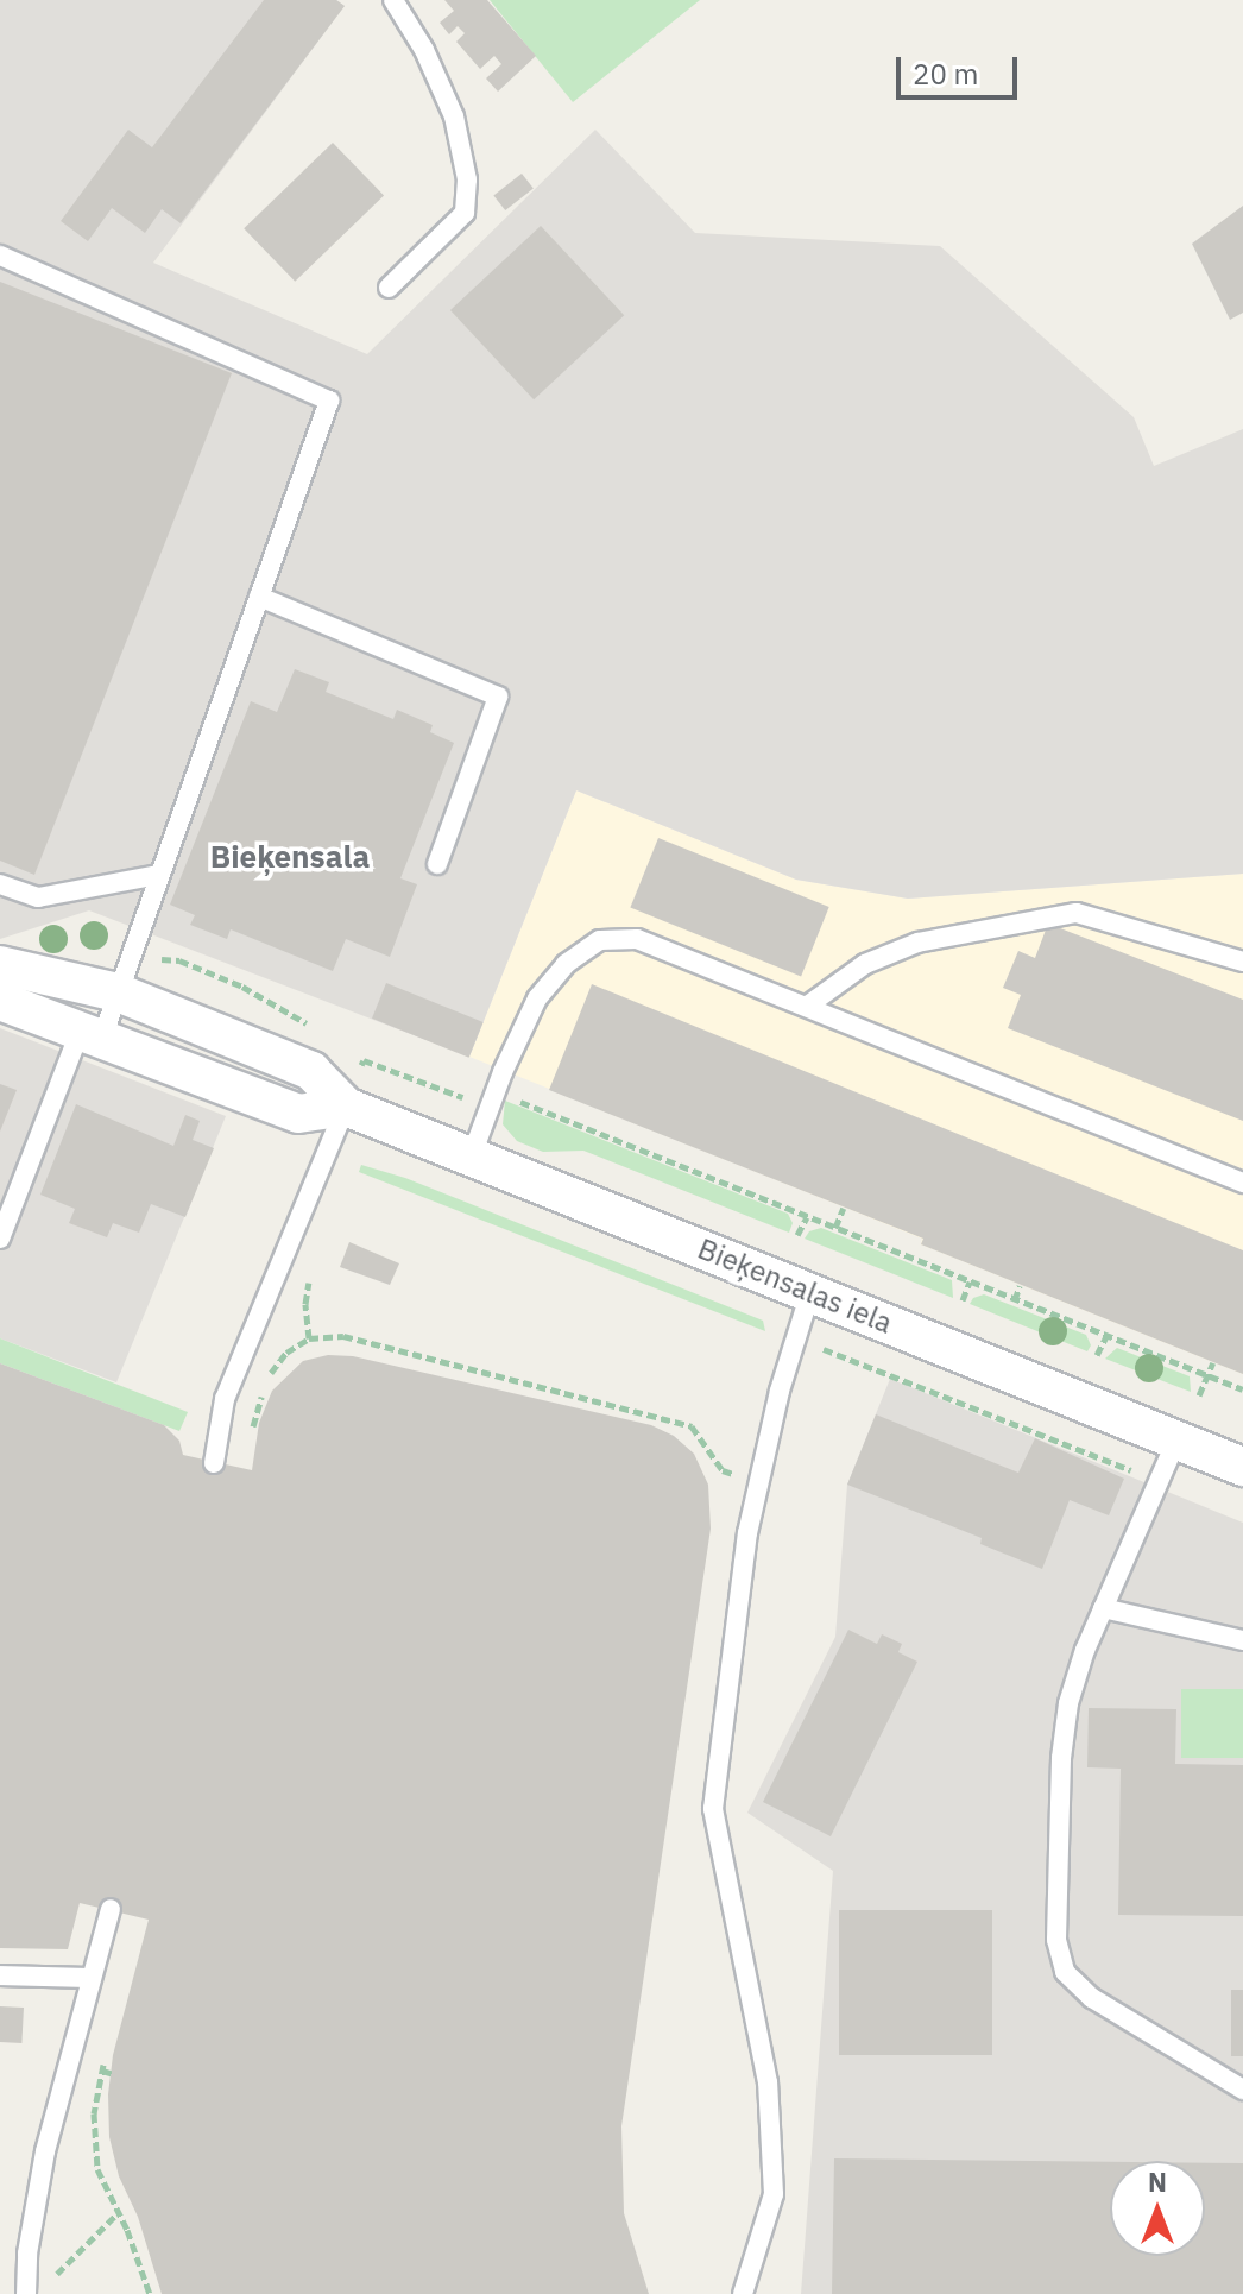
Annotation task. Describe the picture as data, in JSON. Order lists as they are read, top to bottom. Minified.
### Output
{"streets":{"street":["Bieķensalas iela"]},"districts":["Bieķensala"],"scale_bar":"20 m","north":"top"}
